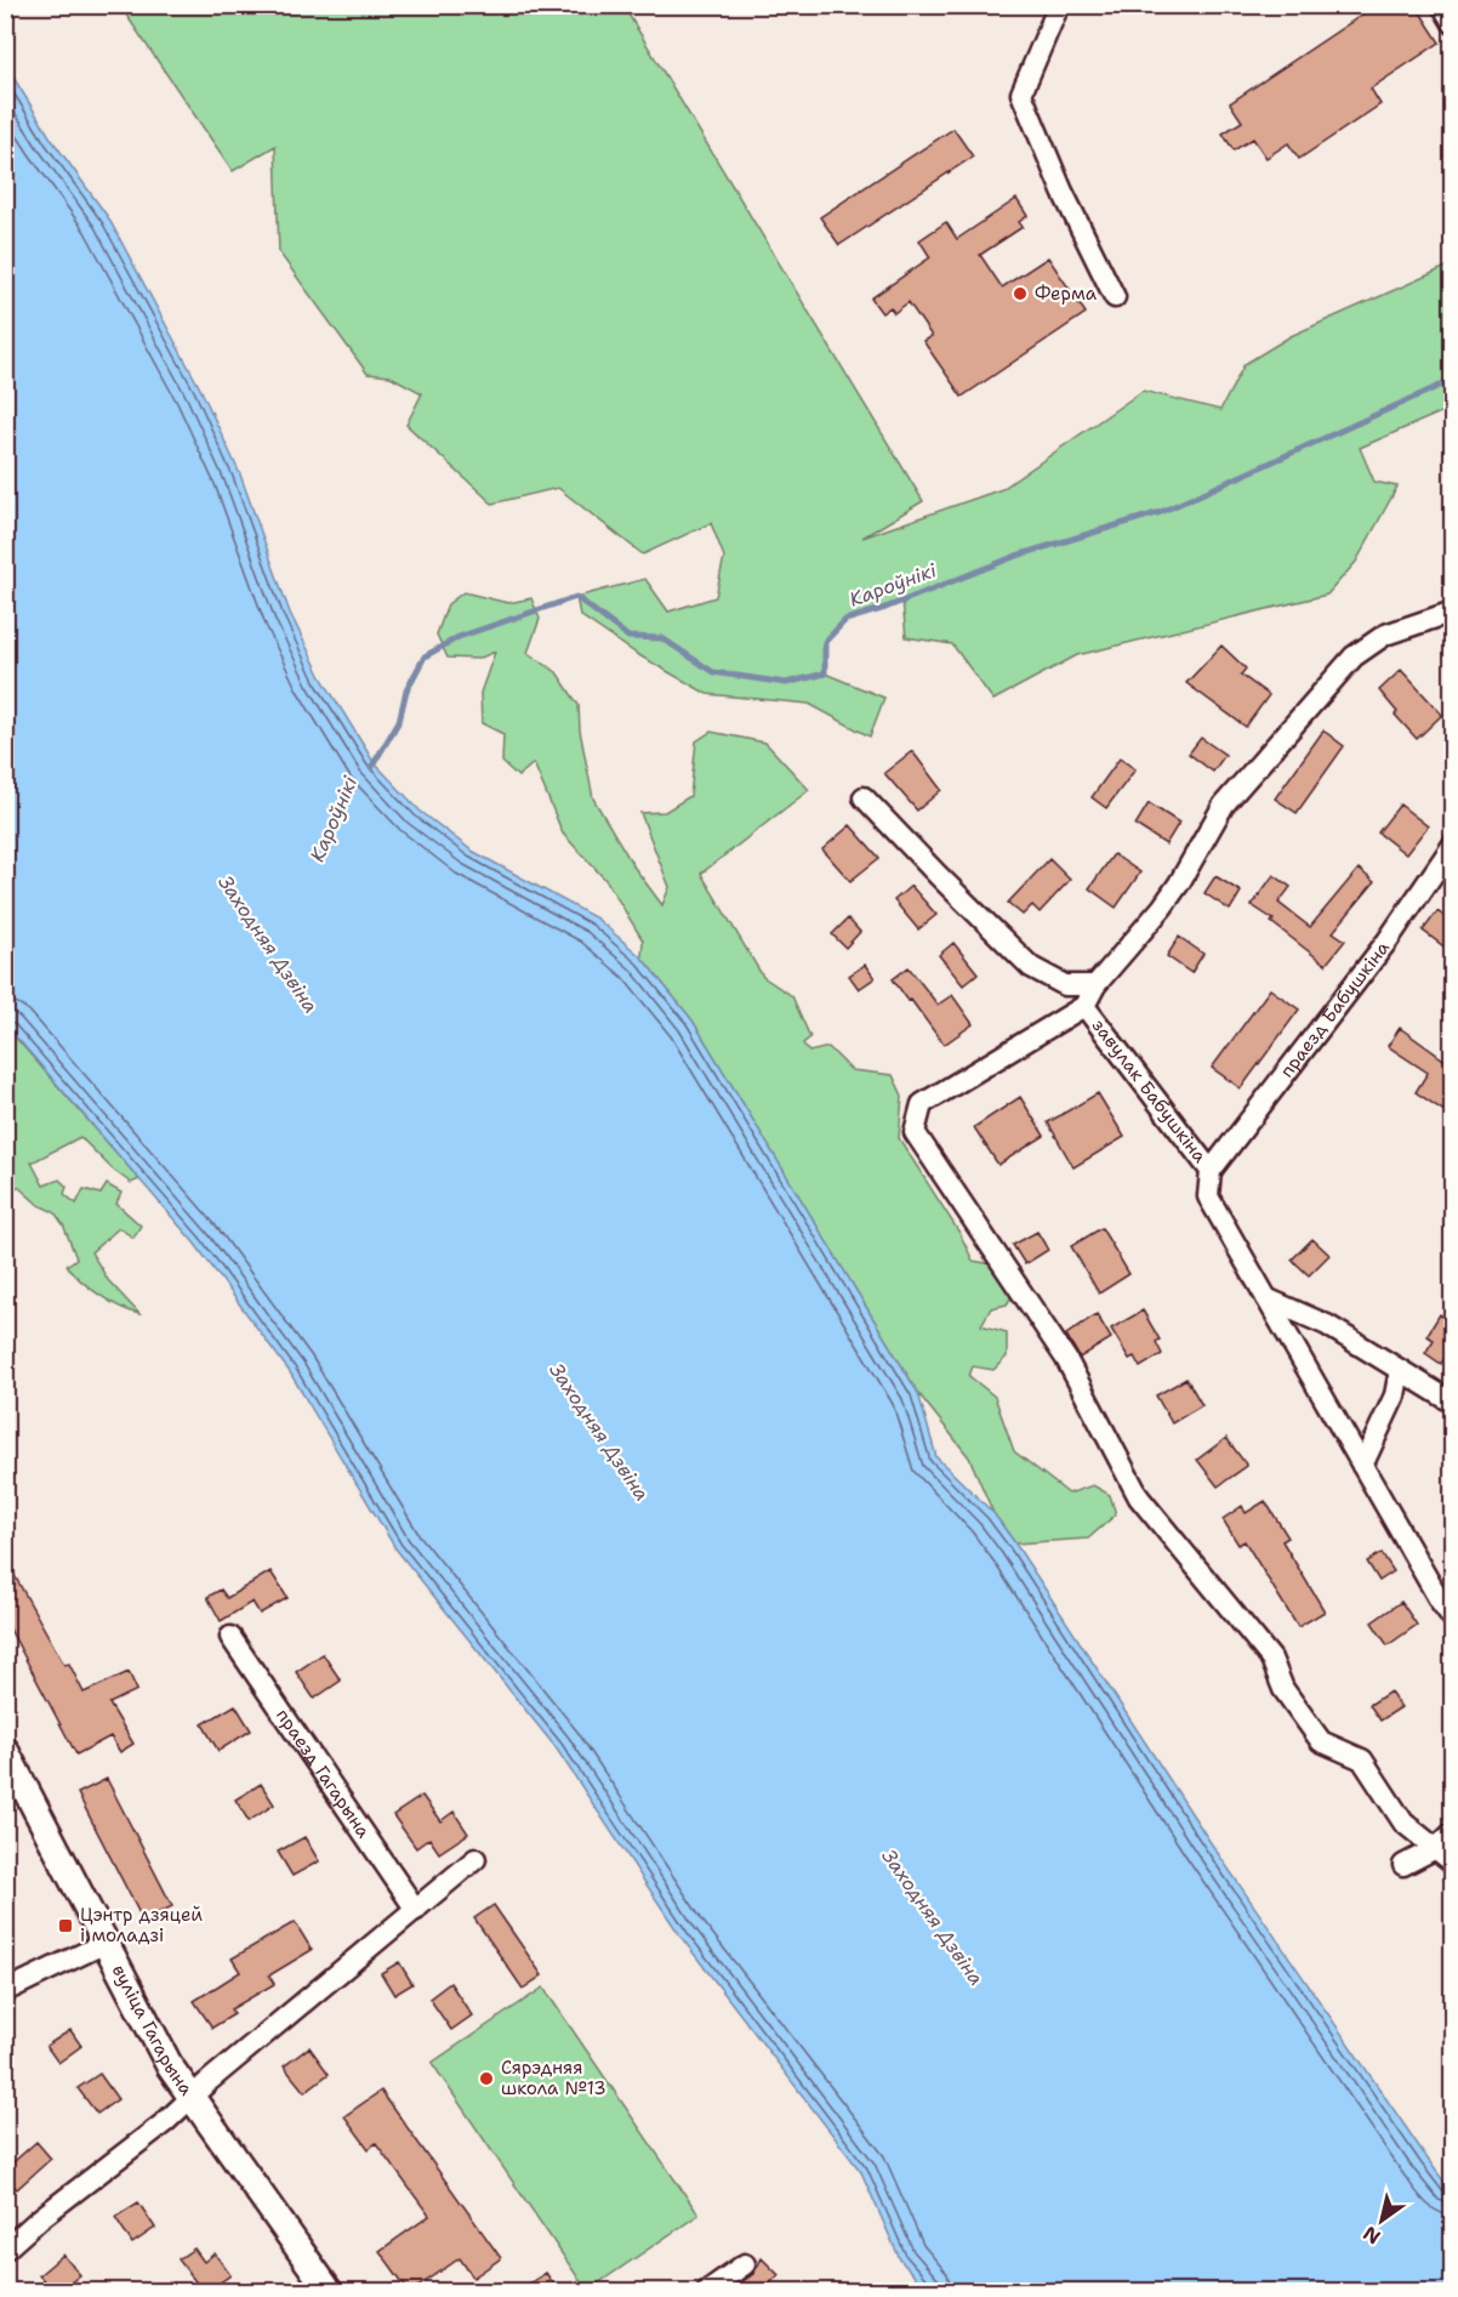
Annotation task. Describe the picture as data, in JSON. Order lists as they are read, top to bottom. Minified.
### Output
{"streets":{"main road":["вуліца Гагарына"],"street":["праезд Бабушкіна","завулак Бабушкіна","праезд Гагарына"]},"crossings":[["праезд Бабушкіна","завулак Бабушкіна"]],"water":["Кароўнікі","Заходняя Дзвіна"],"places":{"other":["Ферма","Сярэдняя школа №13"],"transit":["Цэнтр дзяцей і моладзі"]},"north":"bottom left"}
